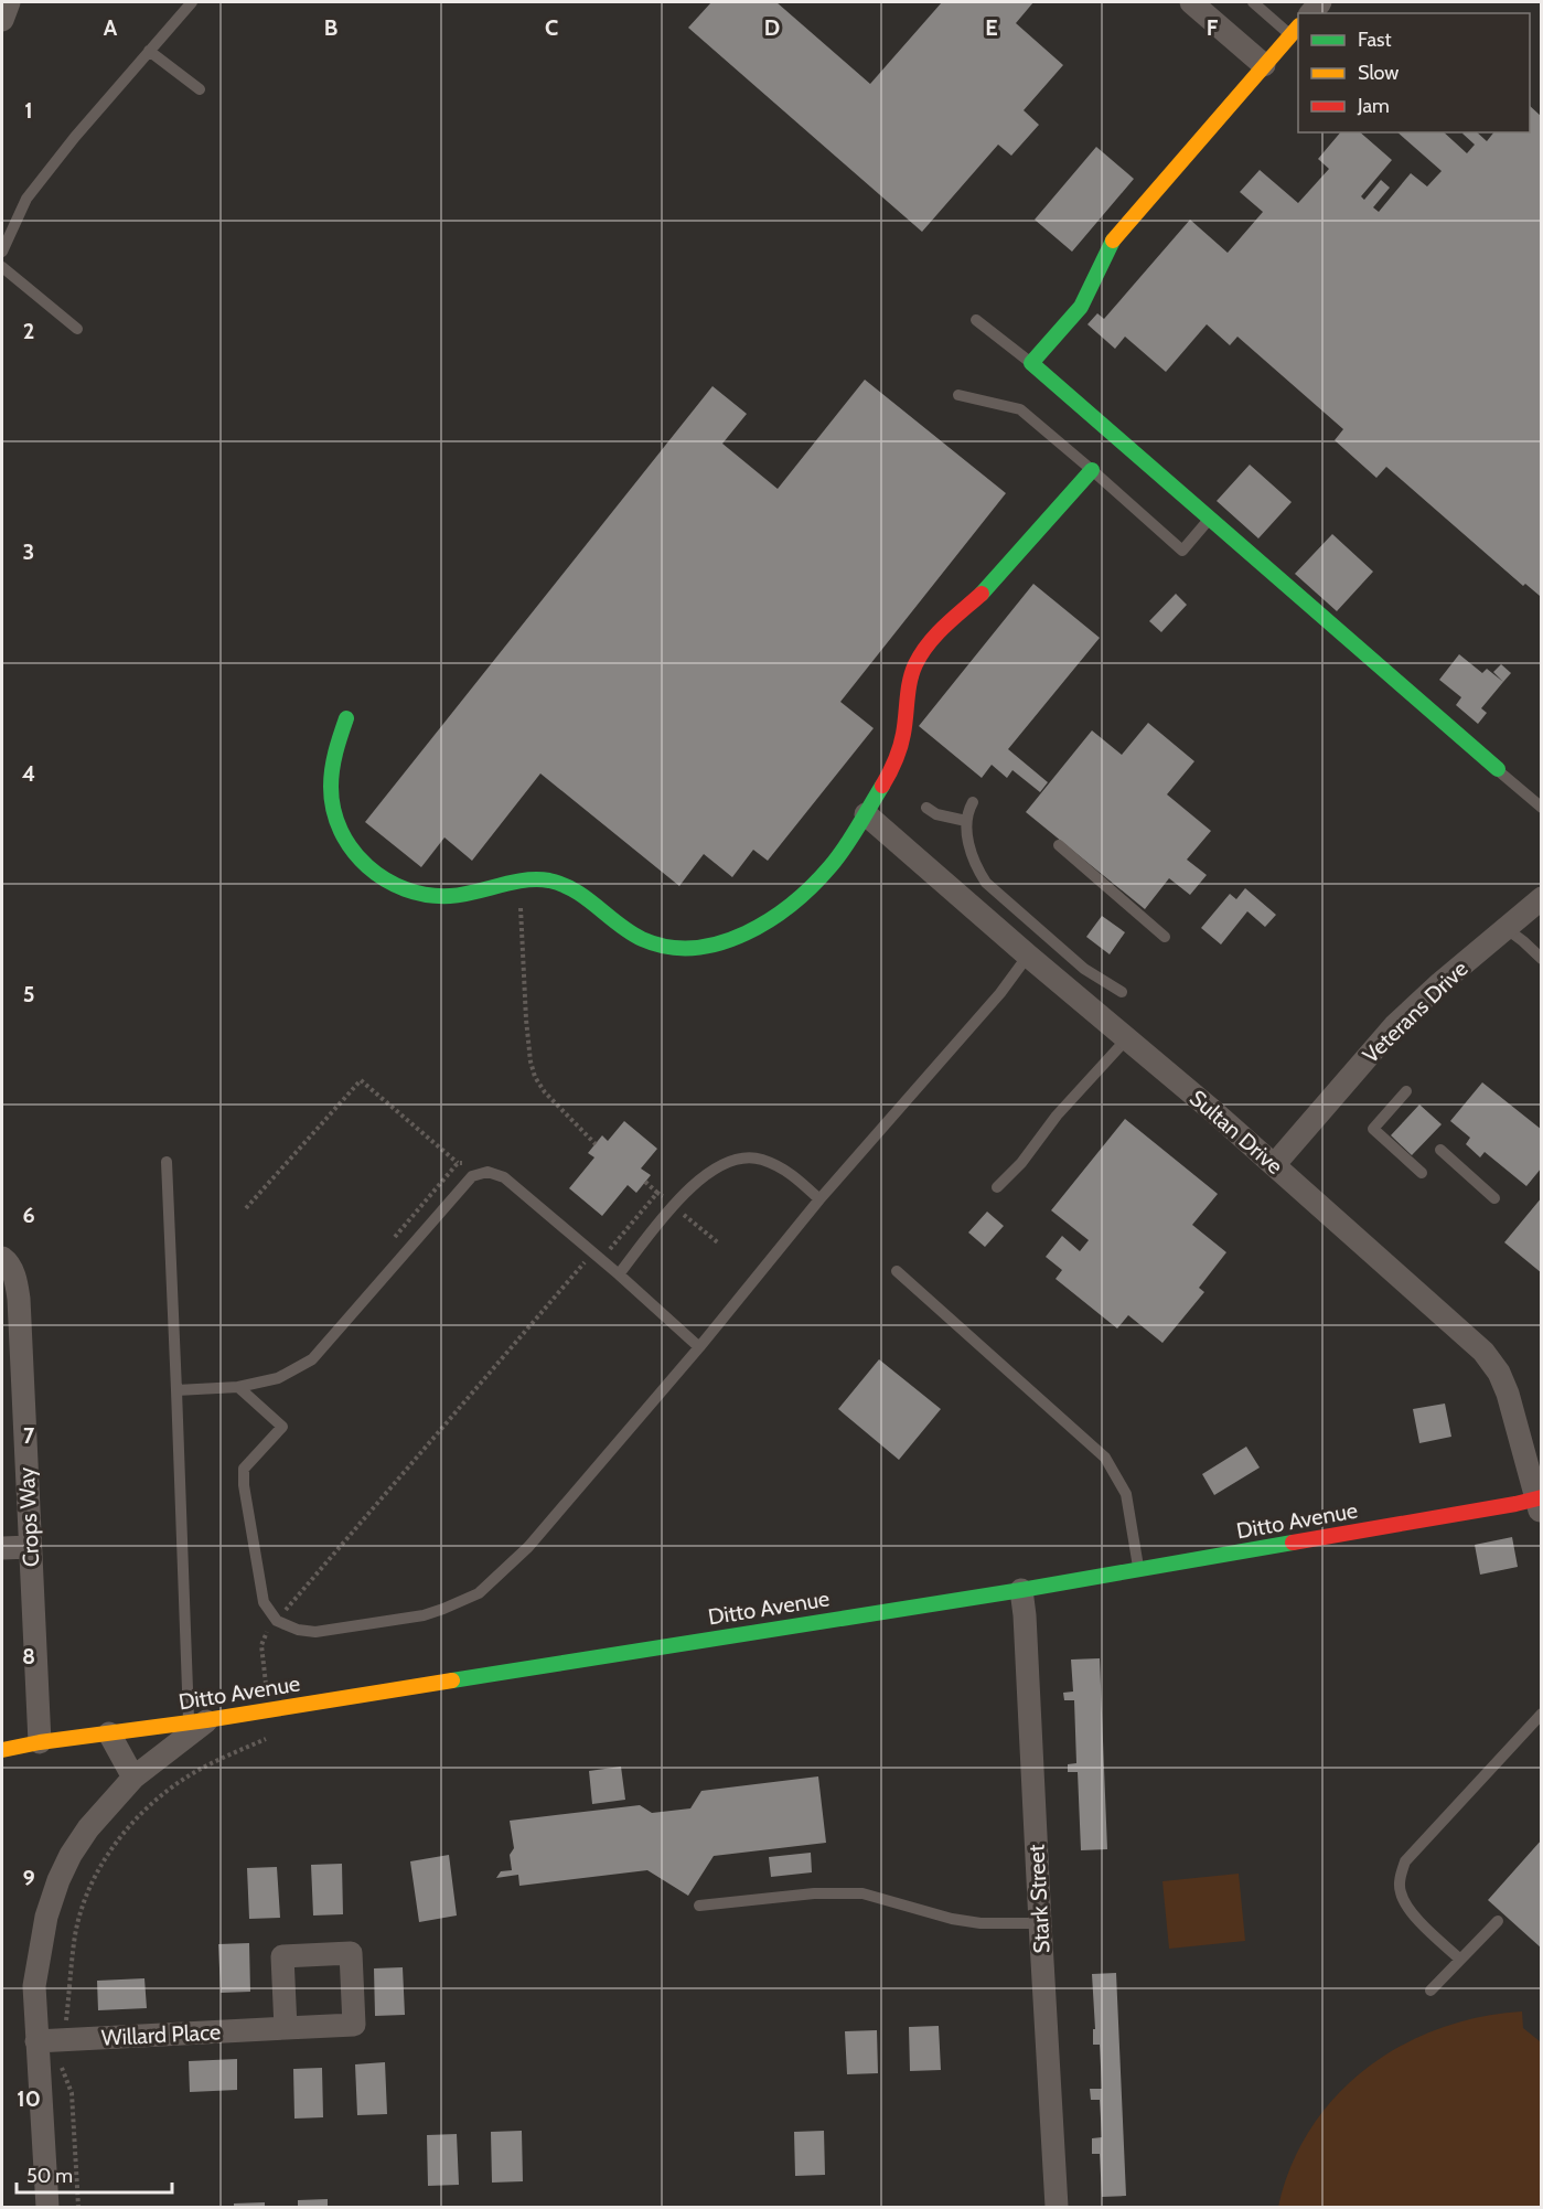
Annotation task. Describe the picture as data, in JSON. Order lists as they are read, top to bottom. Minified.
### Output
{"streets":{"street":["Veterans Drive","Sultan Drive","Crops Way","Ditto Avenue","Stark Street","Willard Place"]},"crossings":[["Veterans Drive","Sultan Drive"],["Sultan Drive","Ditto Avenue"],["Crops Way","Ditto Avenue"],["Ditto Avenue","Stark Street"]],"legend":["Fast","Slow","Jam"],"scale_bar":"50 m","grid":{"columns":["A","B","C","D","E","F"],"rows":["1","2","3","4","5","6","7","8","9","10"]}}
